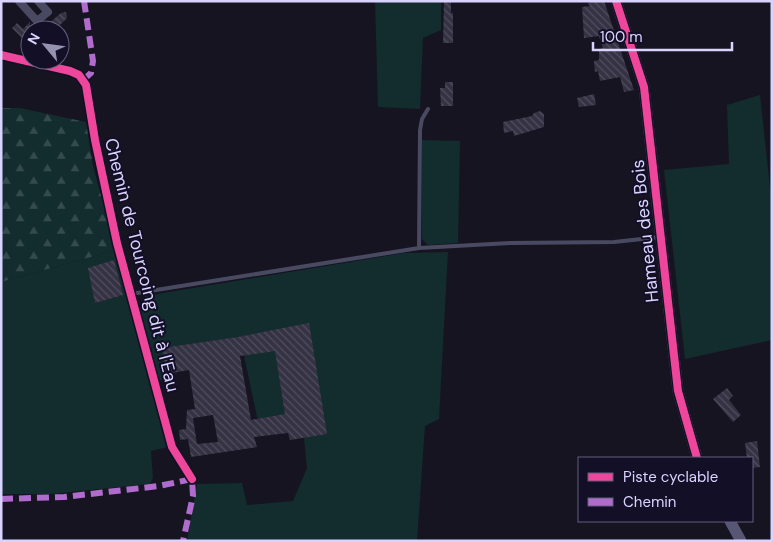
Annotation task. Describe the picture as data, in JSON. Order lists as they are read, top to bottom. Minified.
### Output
{"streets":{"street":["Hameau des Bois","Chemin de Tourcoing dit à l'Eau"]},"legend":["Piste cyclable","Chemin"],"scale_bar":"100 m","north":"top left"}
